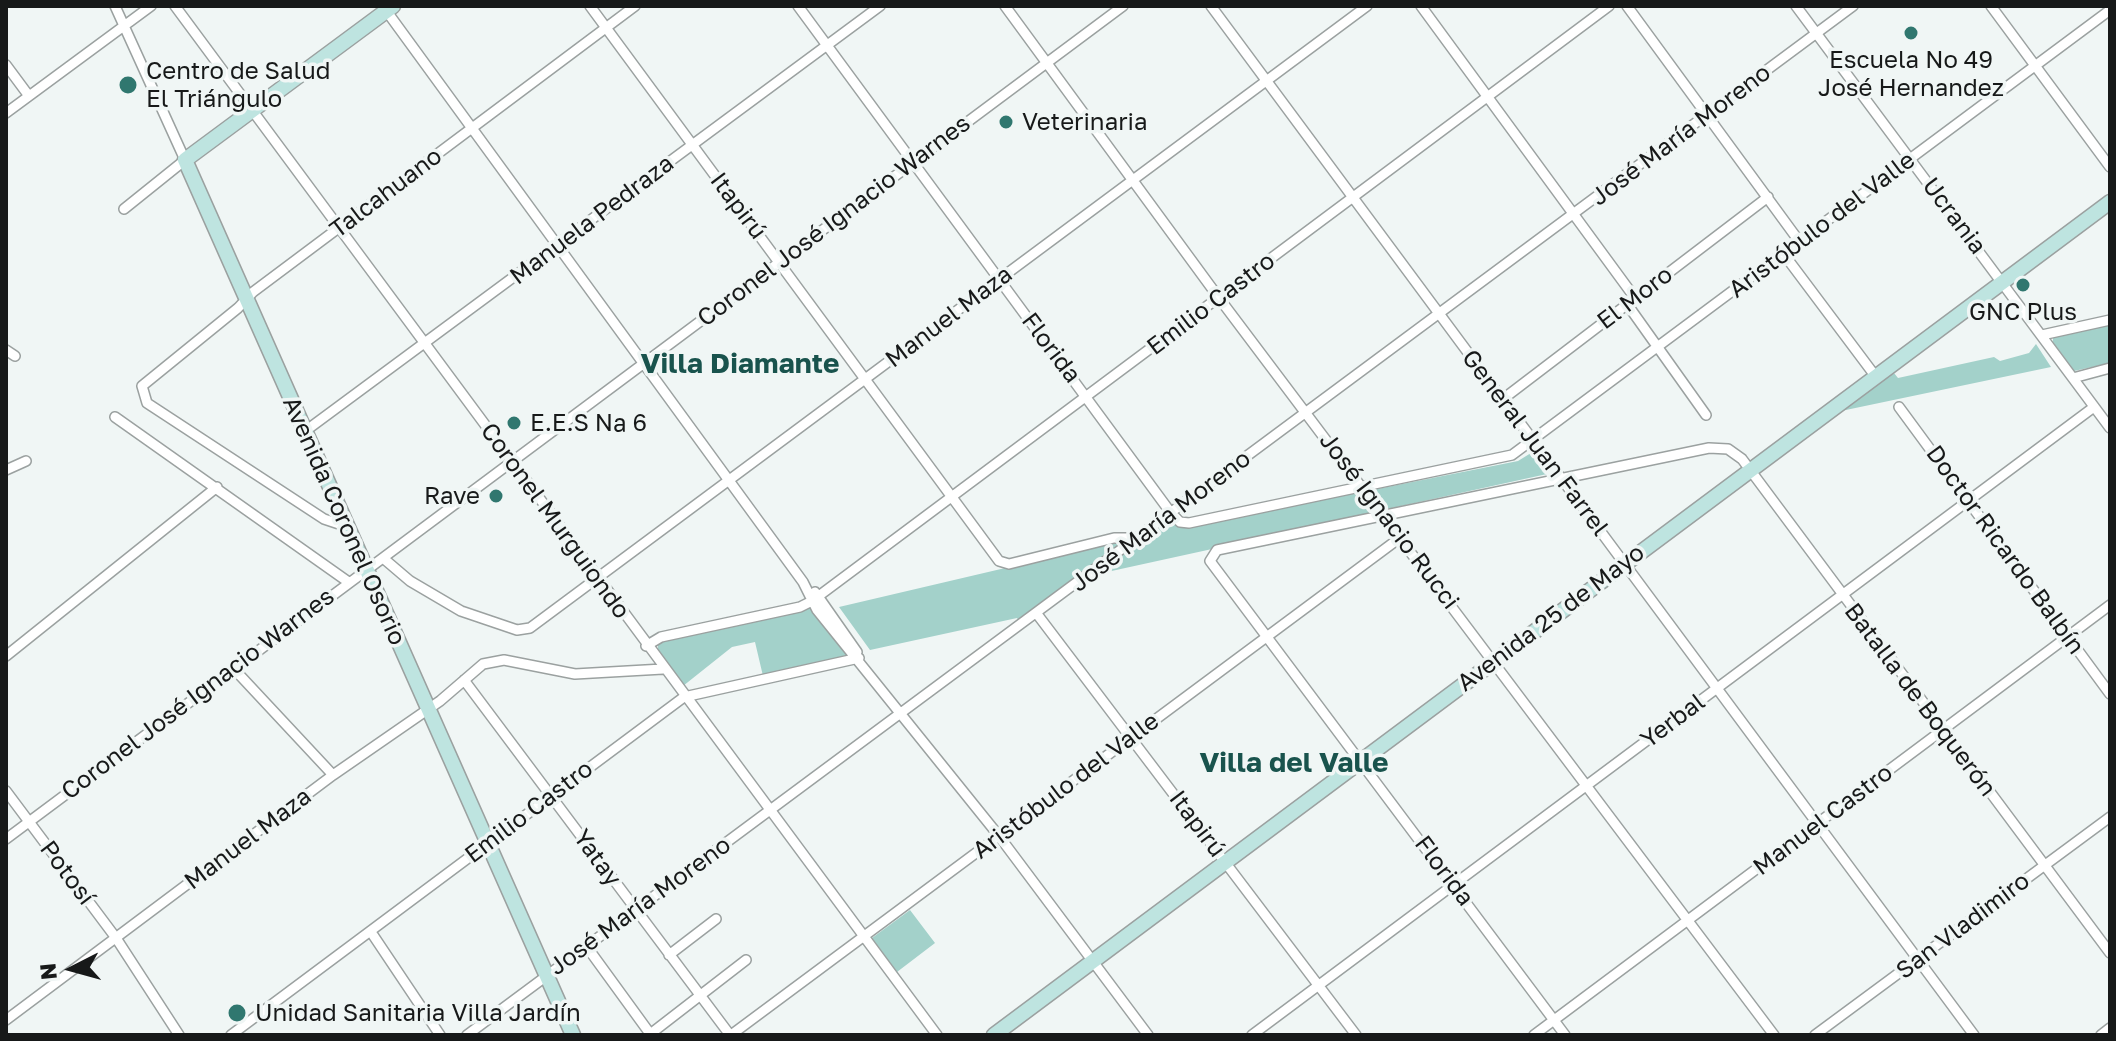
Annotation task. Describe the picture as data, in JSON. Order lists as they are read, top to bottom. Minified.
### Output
{"streets":{"main road":["Avenida Coronel Osorio","Avenida 25 de Mayo"],"street":["José María Moreno","Talcahuano","Itapirú","Ucrania","Manuela Pedraza","Coronel José Ignacio Warnes","Aristóbulo del Valle","El Moro","Emilio Castro","Manuel Maza","Florida","General Juan Farrel","Coronel Murguiondo","José Ignacio Rucci","Doctor Ricardo Balbín","Batalla de Boquerón","Yerbal","Manuel Castro","Yatay","Potosí","San Vladimiro"]},"crossings":[["José María Moreno","Itapirú"],["José María Moreno","Ucrania"],["José María Moreno","Aristóbulo del Valle"],["José María Moreno","Florida"],["José María Moreno","General Juan Farrel"],["José María Moreno","Avenida Coronel Osorio"],["José María Moreno","Coronel Murguiondo"],["José María Moreno","José Ignacio Rucci"],["José María Moreno","Yatay"],["Talcahuano","Itapirú"],["Talcahuano","Avenida Coronel Osorio"],["Talcahuano","Coronel Murguiondo"],["Itapirú","Manuela Pedraza"],["Itapirú","Coronel José Ignacio Warnes"],["Itapirú","Aristóbulo del Valle"],["Itapirú","Emilio Castro"],["Itapirú","Manuel Maza"],["Itapirú","Avenida 25 de Mayo"],["Itapirú","Yerbal"],["Ucrania","Aristóbulo del Valle"],["Ucrania","Avenida 25 de Mayo"],["Ucrania","Yerbal"],["Manuela Pedraza","Florida"],["Manuela Pedraza","Avenida Coronel Osorio"],["Manuela Pedraza","Coronel Murguiondo"],["Coronel José Ignacio Warnes","Manuel Maza"],["Coronel José Ignacio Warnes","Florida"],["Coronel José Ignacio Warnes","Avenida Coronel Osorio"],["Coronel José Ignacio Warnes","Coronel Murguiondo"],["Coronel José Ignacio Warnes","José Ignacio Rucci"],["Coronel José Ignacio Warnes","Potosí"],["Aristóbulo del Valle","Florida"],["Aristóbulo del Valle","General Juan Farrel"],["Aristóbulo del Valle","Coronel Murguiondo"],["Aristóbulo del Valle","José Ignacio Rucci"],["Aristóbulo del Valle","Yatay"],["El Moro","General Juan Farrel"],["Emilio Castro","Florida"],["Emilio Castro","General Juan Farrel"],["Emilio Castro","Avenida Coronel Osorio"],["Emilio Castro","Coronel Murguiondo"],["Emilio Castro","José Ignacio Rucci"],["Emilio Castro","Yatay"],["Manuel Maza","Florida"],["Manuel Maza","General Juan Farrel"],["Manuel Maza","Avenida Coronel Osorio"],["Manuel Maza","Coronel Murguiondo"],["Manuel Maza","José Ignacio Rucci"],["Manuel Maza","Yatay"],["Manuel Maza","Potosí"],["Florida","José Ignacio Rucci"],["Florida","Avenida 25 de Mayo"],["Florida","Yerbal"],["Florida","Manuel Castro"],["General Juan Farrel","Avenida 25 de Mayo"],["General Juan Farrel","Batalla de Boquerón"],["General Juan Farrel","Yerbal"],["General Juan Farrel","Manuel Castro"],["General Juan Farrel","San Vladimiro"],["José Ignacio Rucci","Avenida 25 de Mayo"],["José Ignacio Rucci","Yerbal"],["José Ignacio Rucci","Manuel Castro"],["Doctor Ricardo Balbín","Yerbal"],["Doctor Ricardo Balbín","Manuel Castro"],["Avenida 25 de Mayo","Batalla de Boquerón"],["Batalla de Boquerón","Yerbal"],["Batalla de Boquerón","Manuel Castro"],["Batalla de Boquerón","San Vladimiro"]],"districts":["Villa Diamante","Villa del Valle"],"places":["Escuela No 49 José Hernandez","Centro de Salud El Triángulo","Veterinaria","GNC Plus","E.E.S Nª 6","Rave","Unidad Sanitaria Villa Jardín"],"north":"left"}
